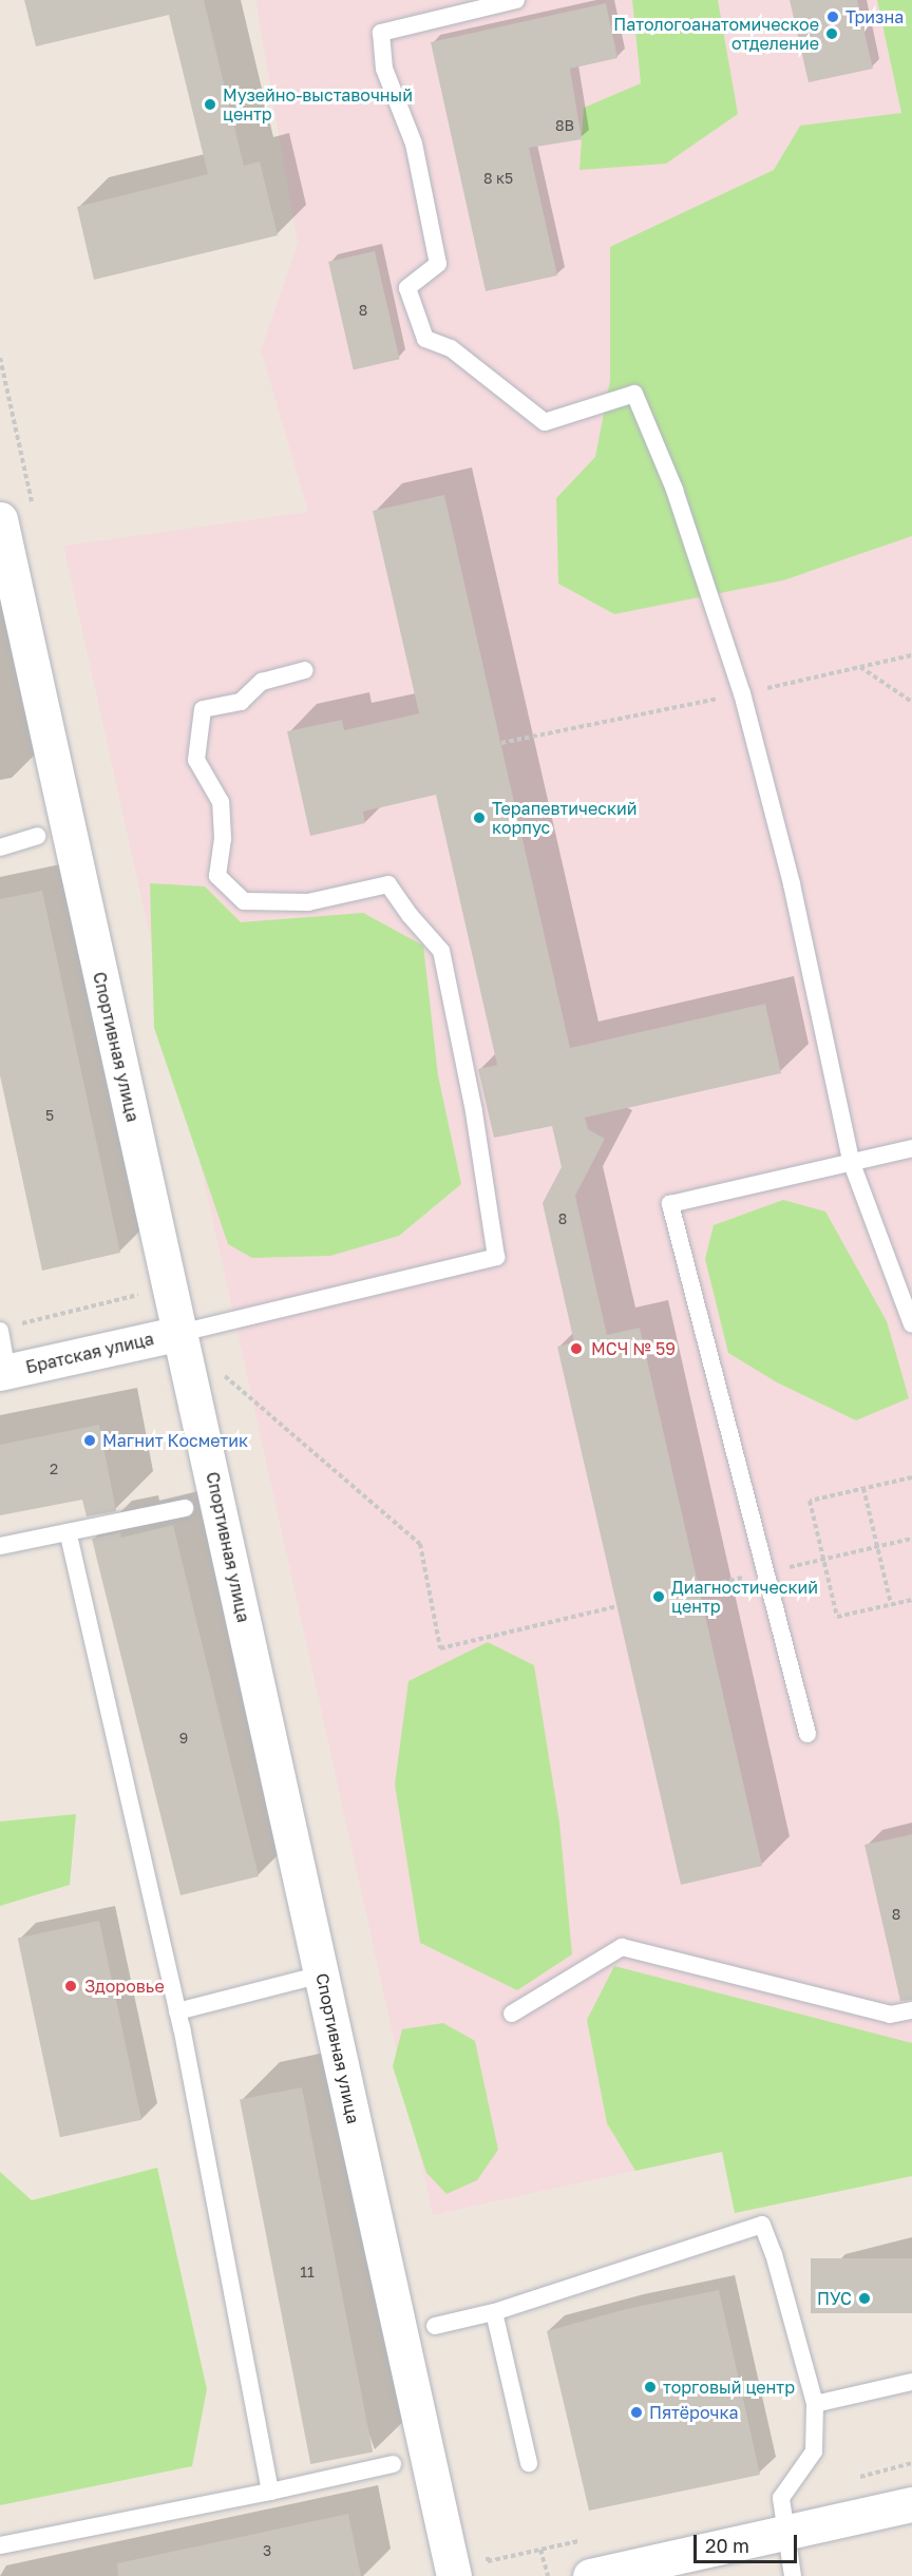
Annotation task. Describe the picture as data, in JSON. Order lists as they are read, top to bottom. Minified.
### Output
{"streets":{"street":["Спортивная улица","Братская улица"]},"crossings":[["Спортивная улица","Братская улица"]],"places":["Тризна","Патологоанатомическое отделение","Музейно-выставочный центр","Терапевтический корпус","МСЧ № 59","Магнит Косметик","Диагностический центр","Здоровье","ПУС","торговый центр","Пятёрочка"],"house_numbers":["8В","8 к5","8","5","8","2","9","8","11","3"],"scale_bar":"20 m"}
